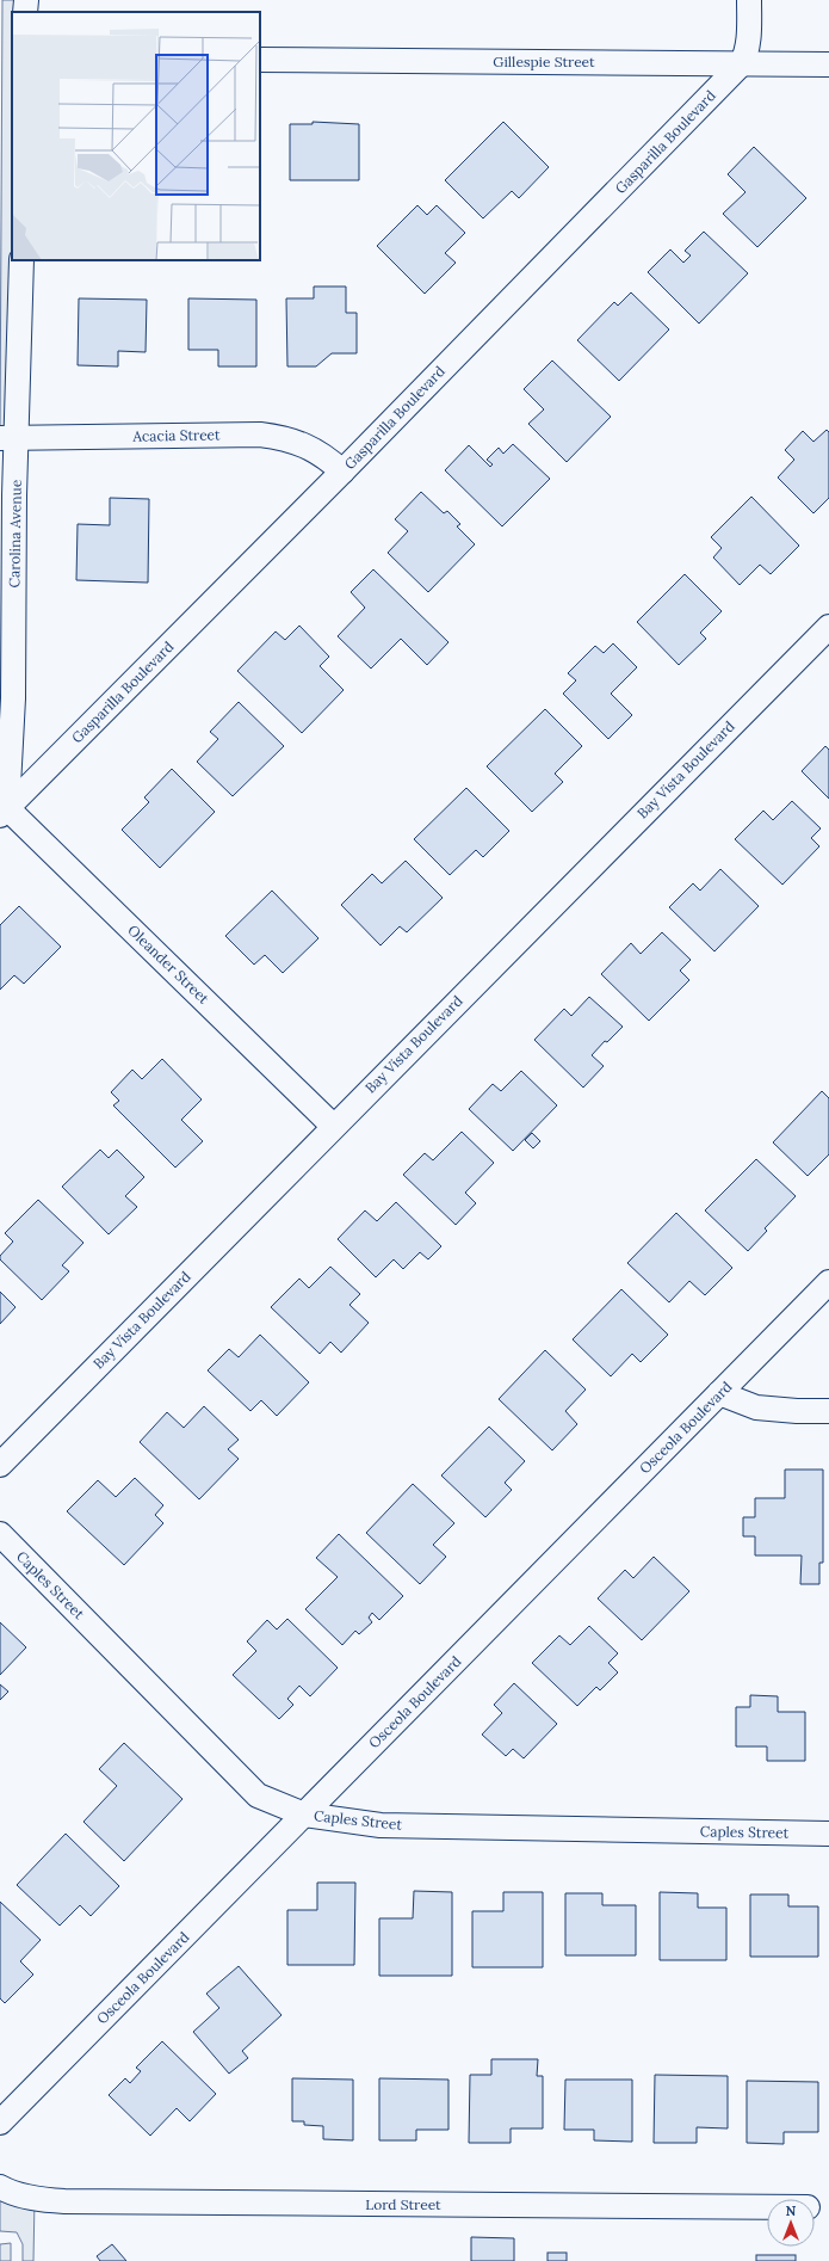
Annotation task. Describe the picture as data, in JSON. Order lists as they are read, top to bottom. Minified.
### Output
{"streets":{"street":["Gillespie Street","Gasparilla Boulevard","Acacia Street","Carolina Avenue","Bay Vista Boulevard","Oleander Street","Osceola Boulevard","Caples Street","Lord Street"]},"crossings":[["Gillespie Street","Gasparilla Boulevard"],["Gasparilla Boulevard","Acacia Street"],["Gasparilla Boulevard","Carolina Avenue"],["Gasparilla Boulevard","Oleander Street"],["Acacia Street","Carolina Avenue"],["Carolina Avenue","Oleander Street"],["Bay Vista Boulevard","Oleander Street"],["Osceola Boulevard","Caples Street"]],"north":"top"}
